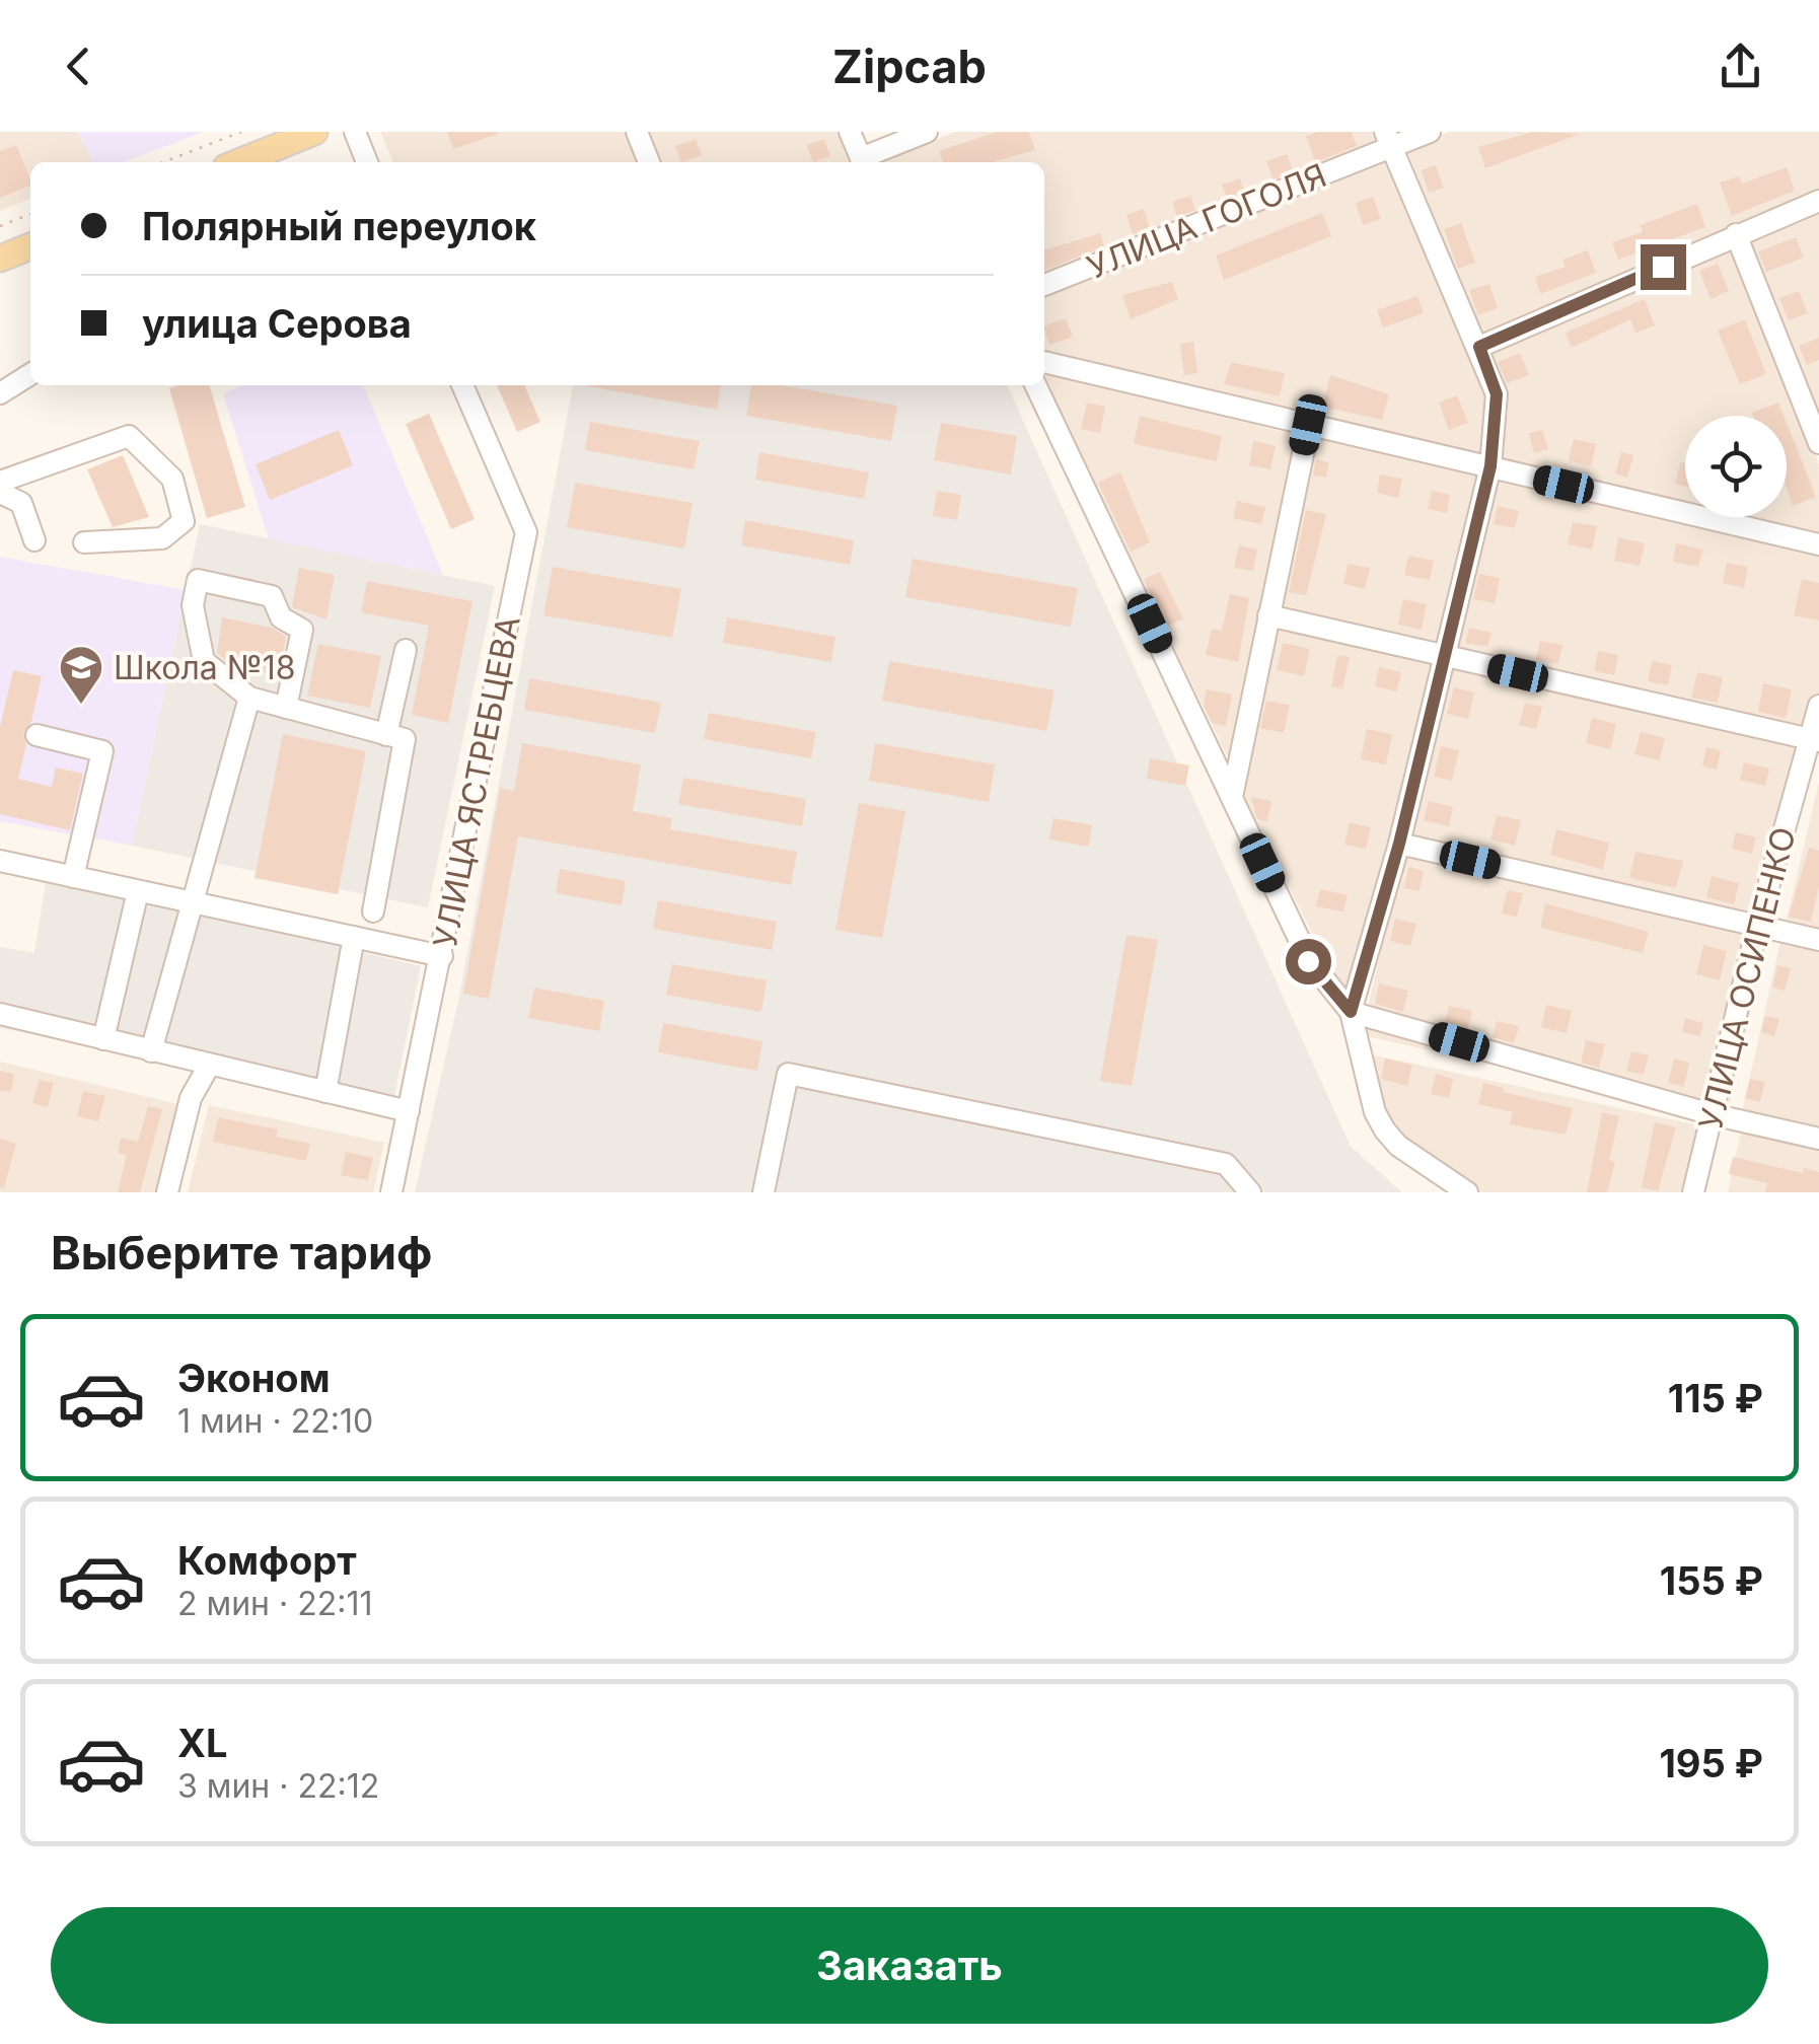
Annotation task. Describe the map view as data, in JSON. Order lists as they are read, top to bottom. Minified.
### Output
{"streets":{"street":["УЛИЦА ГОГОЛЯ","УЛИЦА ЯСТРЕБЦЕВА","УЛИЦА ОСИПЕНКО"]},"places":{"school or university":["Школа №18"]},"page":{"header":"Zipcab","banner":["Полярный переулок","улица Серова"],"heading":"Выберите тариф","list":[{"name":"Эконом","note":"1 мин · 22:10","value":"115 ₽"},{"name":"Комфорт","note":"2 мин · 22:11","value":"155 ₽"},{"name":"XL","note":"3 мин · 22:12","value":"195 ₽"}],"buttons":"Заказать"}}
